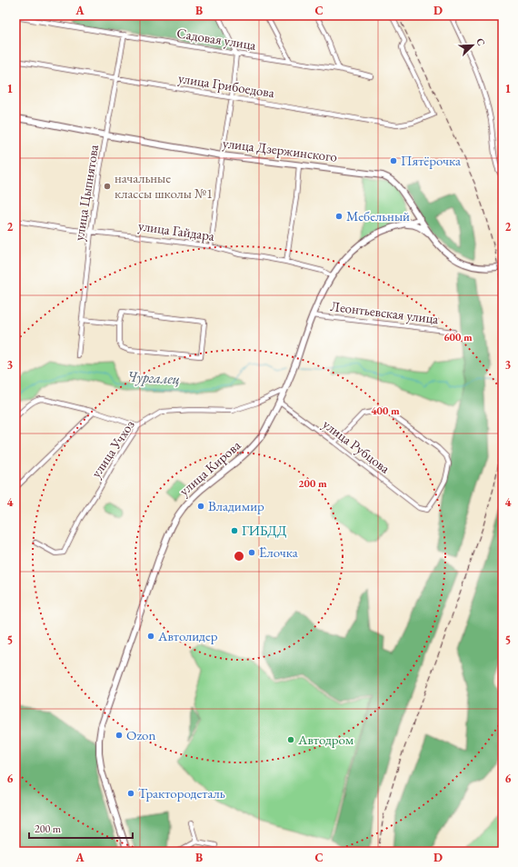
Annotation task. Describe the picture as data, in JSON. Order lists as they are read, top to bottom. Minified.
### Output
{"streets":{"main road":["улица Дзержинского","улица Кирова"],"street":["Садовая улица","улица Грибоедова","улица Цыпнятова","улица Гайдара","Леонтьевская улица","улица Рубцова","улица Учхоз"]},"crossings":[["Садовая улица","улица Цыпнятова"],["улица Грибоедова","улица Цыпнятова"],["улица Дзержинского","улица Цыпнятова"],["улица Дзержинского","улица Кирова"],["улица Цыпнятова","улица Гайдара"],["улица Гайдара","улица Кирова"],["Леонтьевская улица","улица Кирова"],["улица Рубцова","улица Кирова"],["улица Учхоз","улица Кирова"]],"water":["Чургалец"],"places":["Пятёрочка","начальные классы школы №1","Мебельный","Владимир","ГИБДД","Ёлочка","Автолидер","Ozon","Автодром","Трактородеталь"],"scale_bar":"200 m","north":"top right","grid":{"columns":["A","B","C","D"],"rows":["1","2","3","4","5","6"]},"rings":["600 m","400 m","200 m"]}
